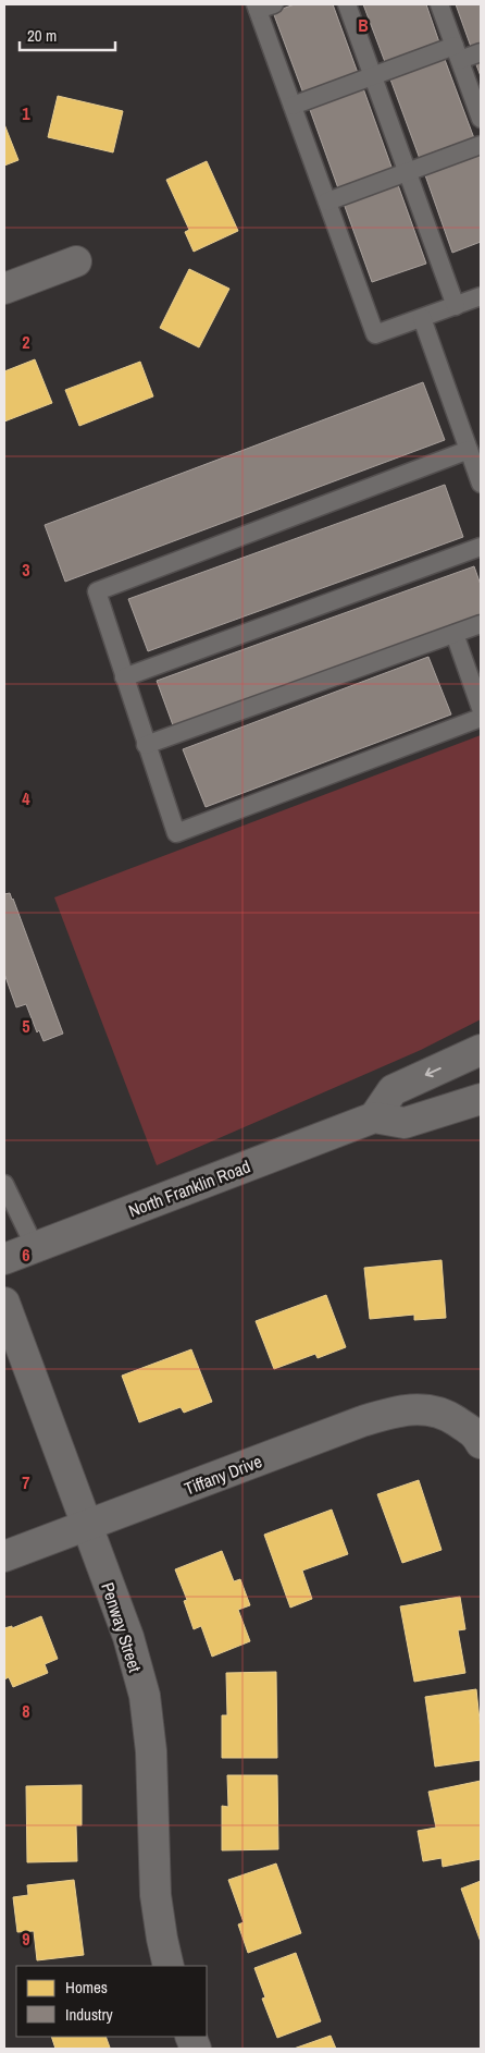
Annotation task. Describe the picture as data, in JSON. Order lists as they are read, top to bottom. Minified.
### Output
{"streets":{"street":["North Franklin Road","Tiffany Drive","Penway Street"]},"crossings":[["Tiffany Drive","Penway Street"]],"legend":["Homes","Industry"],"scale_bar":"20 m","grid":{"columns":["B"],"rows":["1","2","3","4","5","6","7","8","9"]}}
